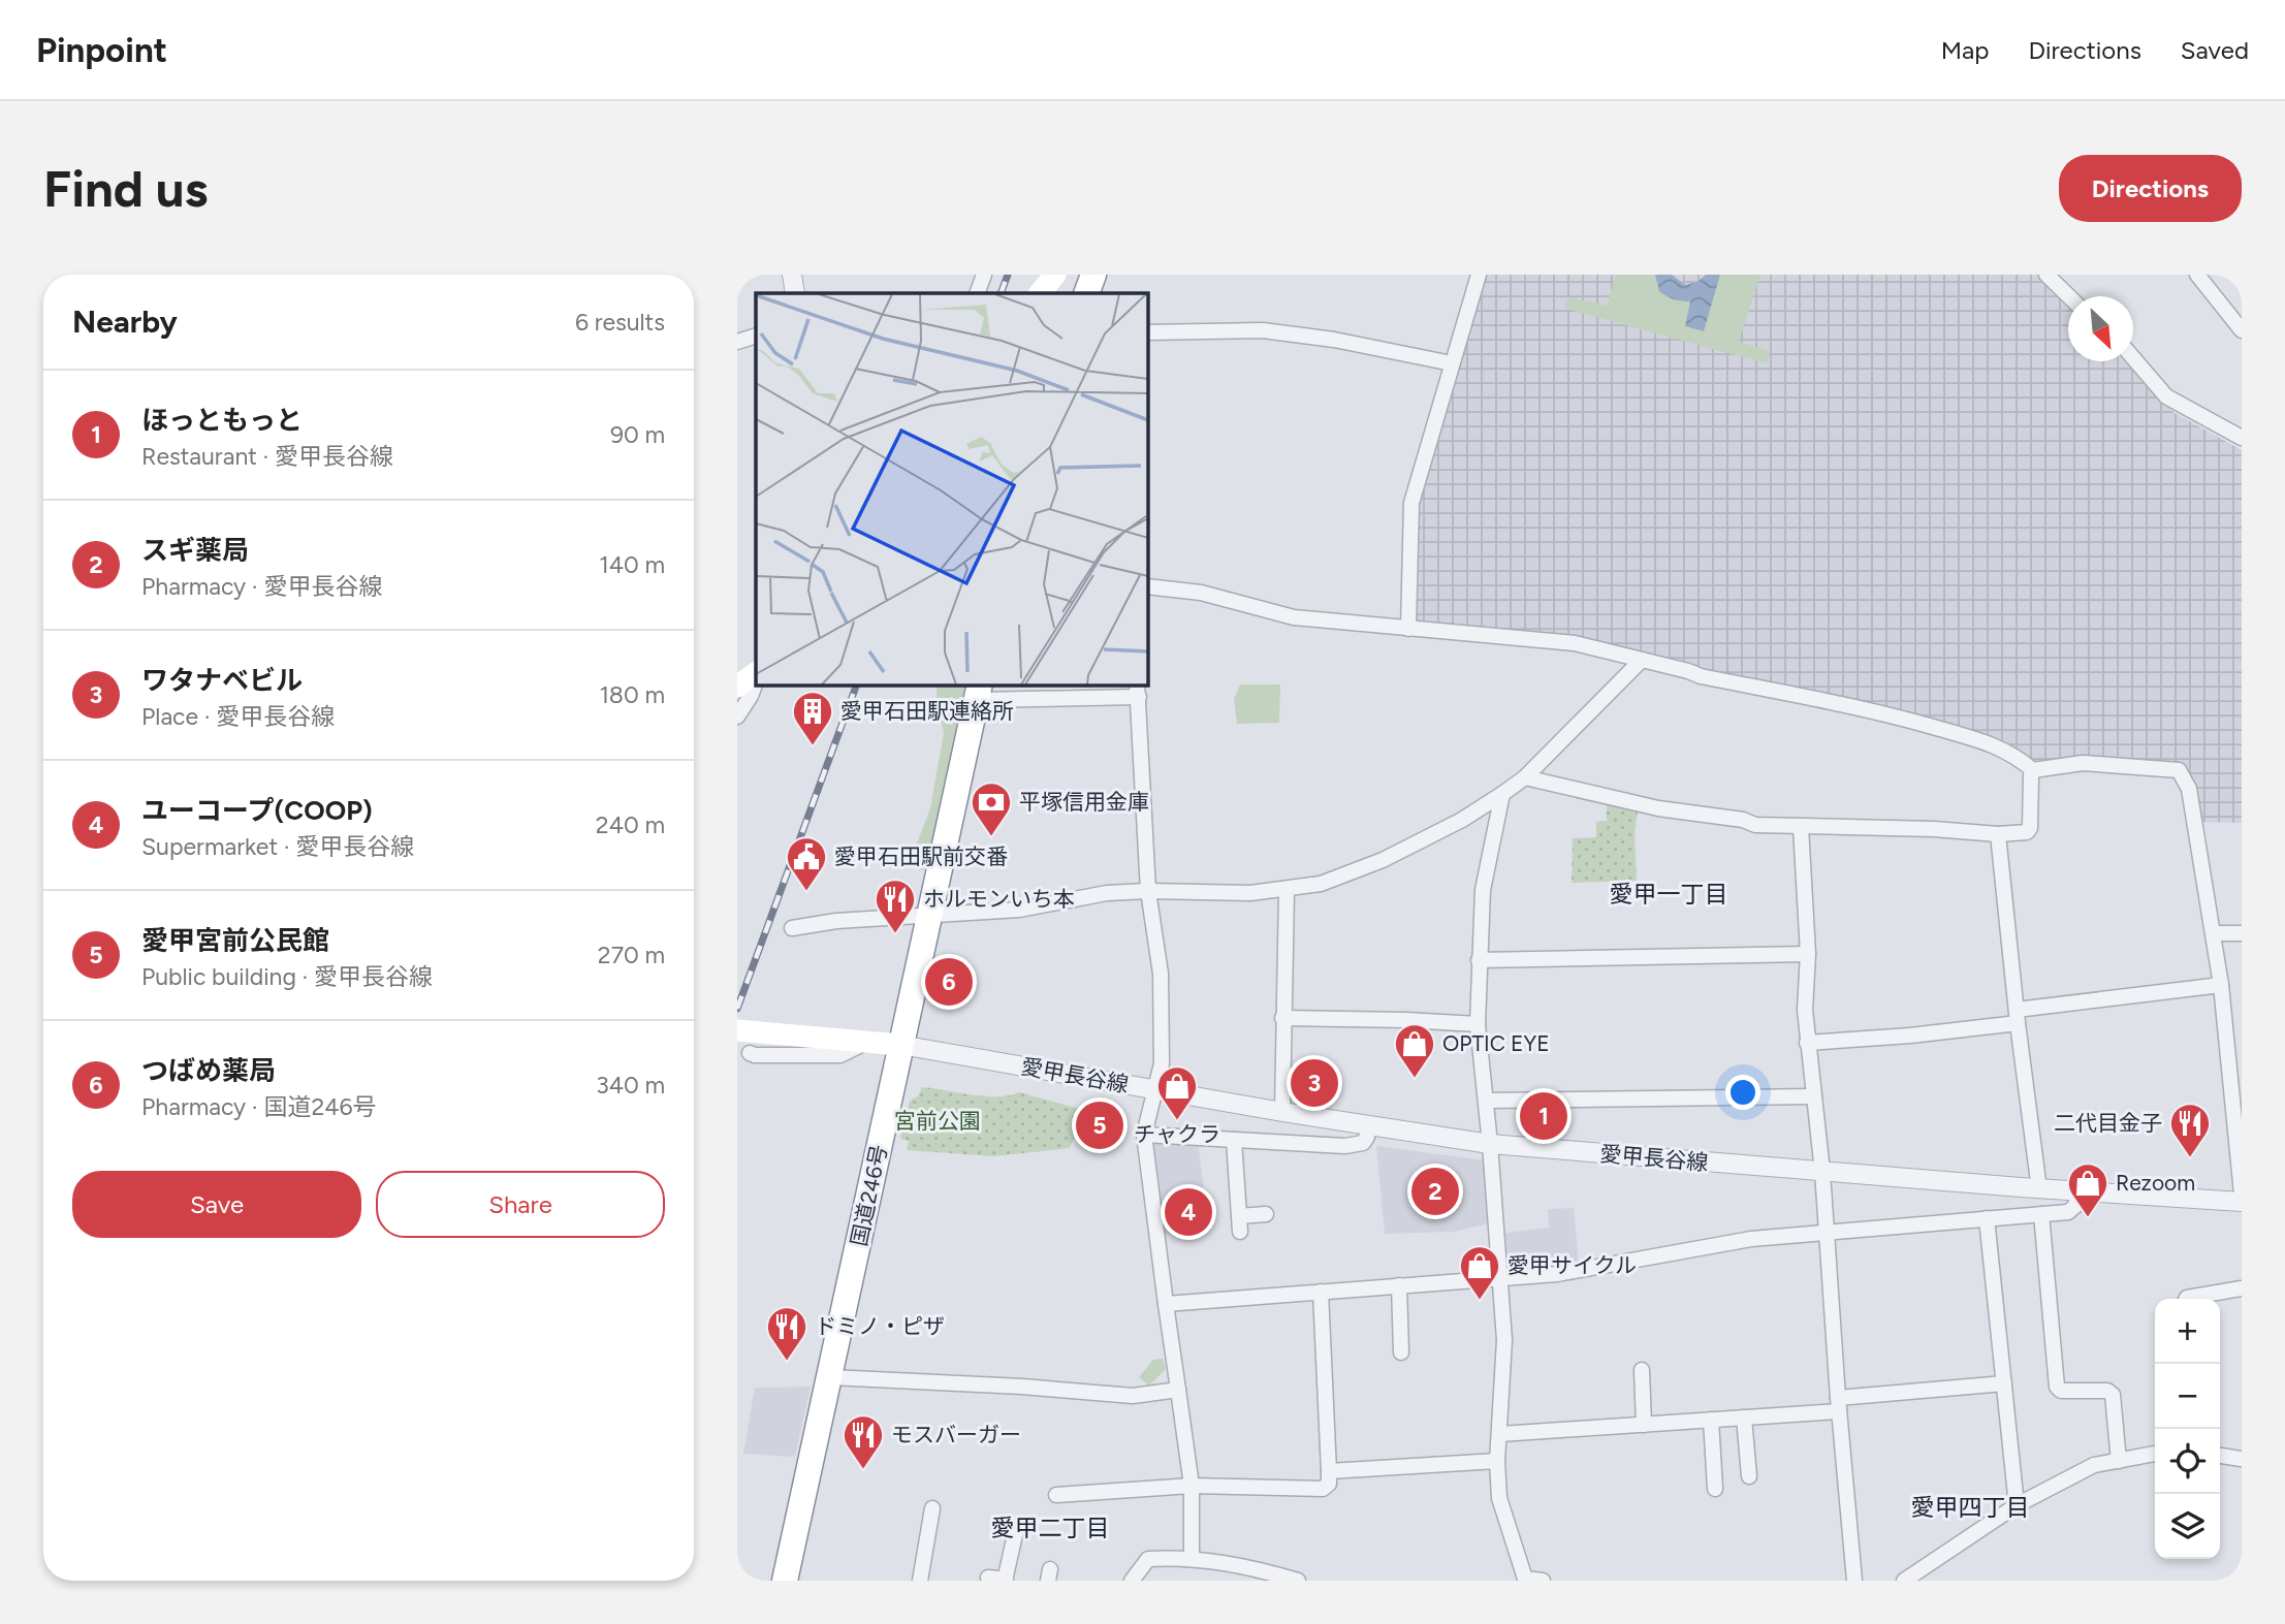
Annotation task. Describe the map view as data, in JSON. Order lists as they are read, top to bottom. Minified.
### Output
{"streets":{"highway":["国道246号"],"street":["愛甲長谷線"]},"crossings":[["愛甲長谷線","国道246号"]],"districts":["愛甲一丁目","愛甲四丁目","愛甲二丁目"],"parks":["宮前公園"],"places":{"building":["愛甲石田駅連絡所"],"bank":["平塚信用金庫"],"public building":["愛甲石田駅前交番"],"restaurant":["ホルモンいち本","二代目金子","ドミノ・ピザ","モスバーガー"],"shop":["OPTIC EYE","チャクラ","Rezoom","愛甲サイクル"]},"north":"bottom right","page":{"header":"Pinpoint","nav":["Map","Directions","Saved"],"buttons":["Directions",["Save","Share"]],"title":"Find us","heading":["Nearby","6 results"],"list":[{"mark":"1","name":"ほっともっと","note":"Restaurant · 愛甲長谷線","value":"90 m"},{"mark":"2","name":"スギ薬局","note":"Pharmacy · 愛甲長谷線","value":"140 m"},{"mark":"3","name":"ワタナベビル","note":"Place · 愛甲長谷線","value":"180 m"},{"mark":"4","name":"ユーコープ(COOP)","note":"Supermarket · 愛甲長谷線","value":"240 m"},{"mark":"5","name":"愛甲宮前公民館","note":"Public building · 愛甲長谷線","value":"270 m"},{"mark":"6","name":"つばめ薬局","note":"Pharmacy · 国道246号","value":"340 m"}],"pins":["6","3","1","5","2","4"],"map_buttons":["+","−"]}}
